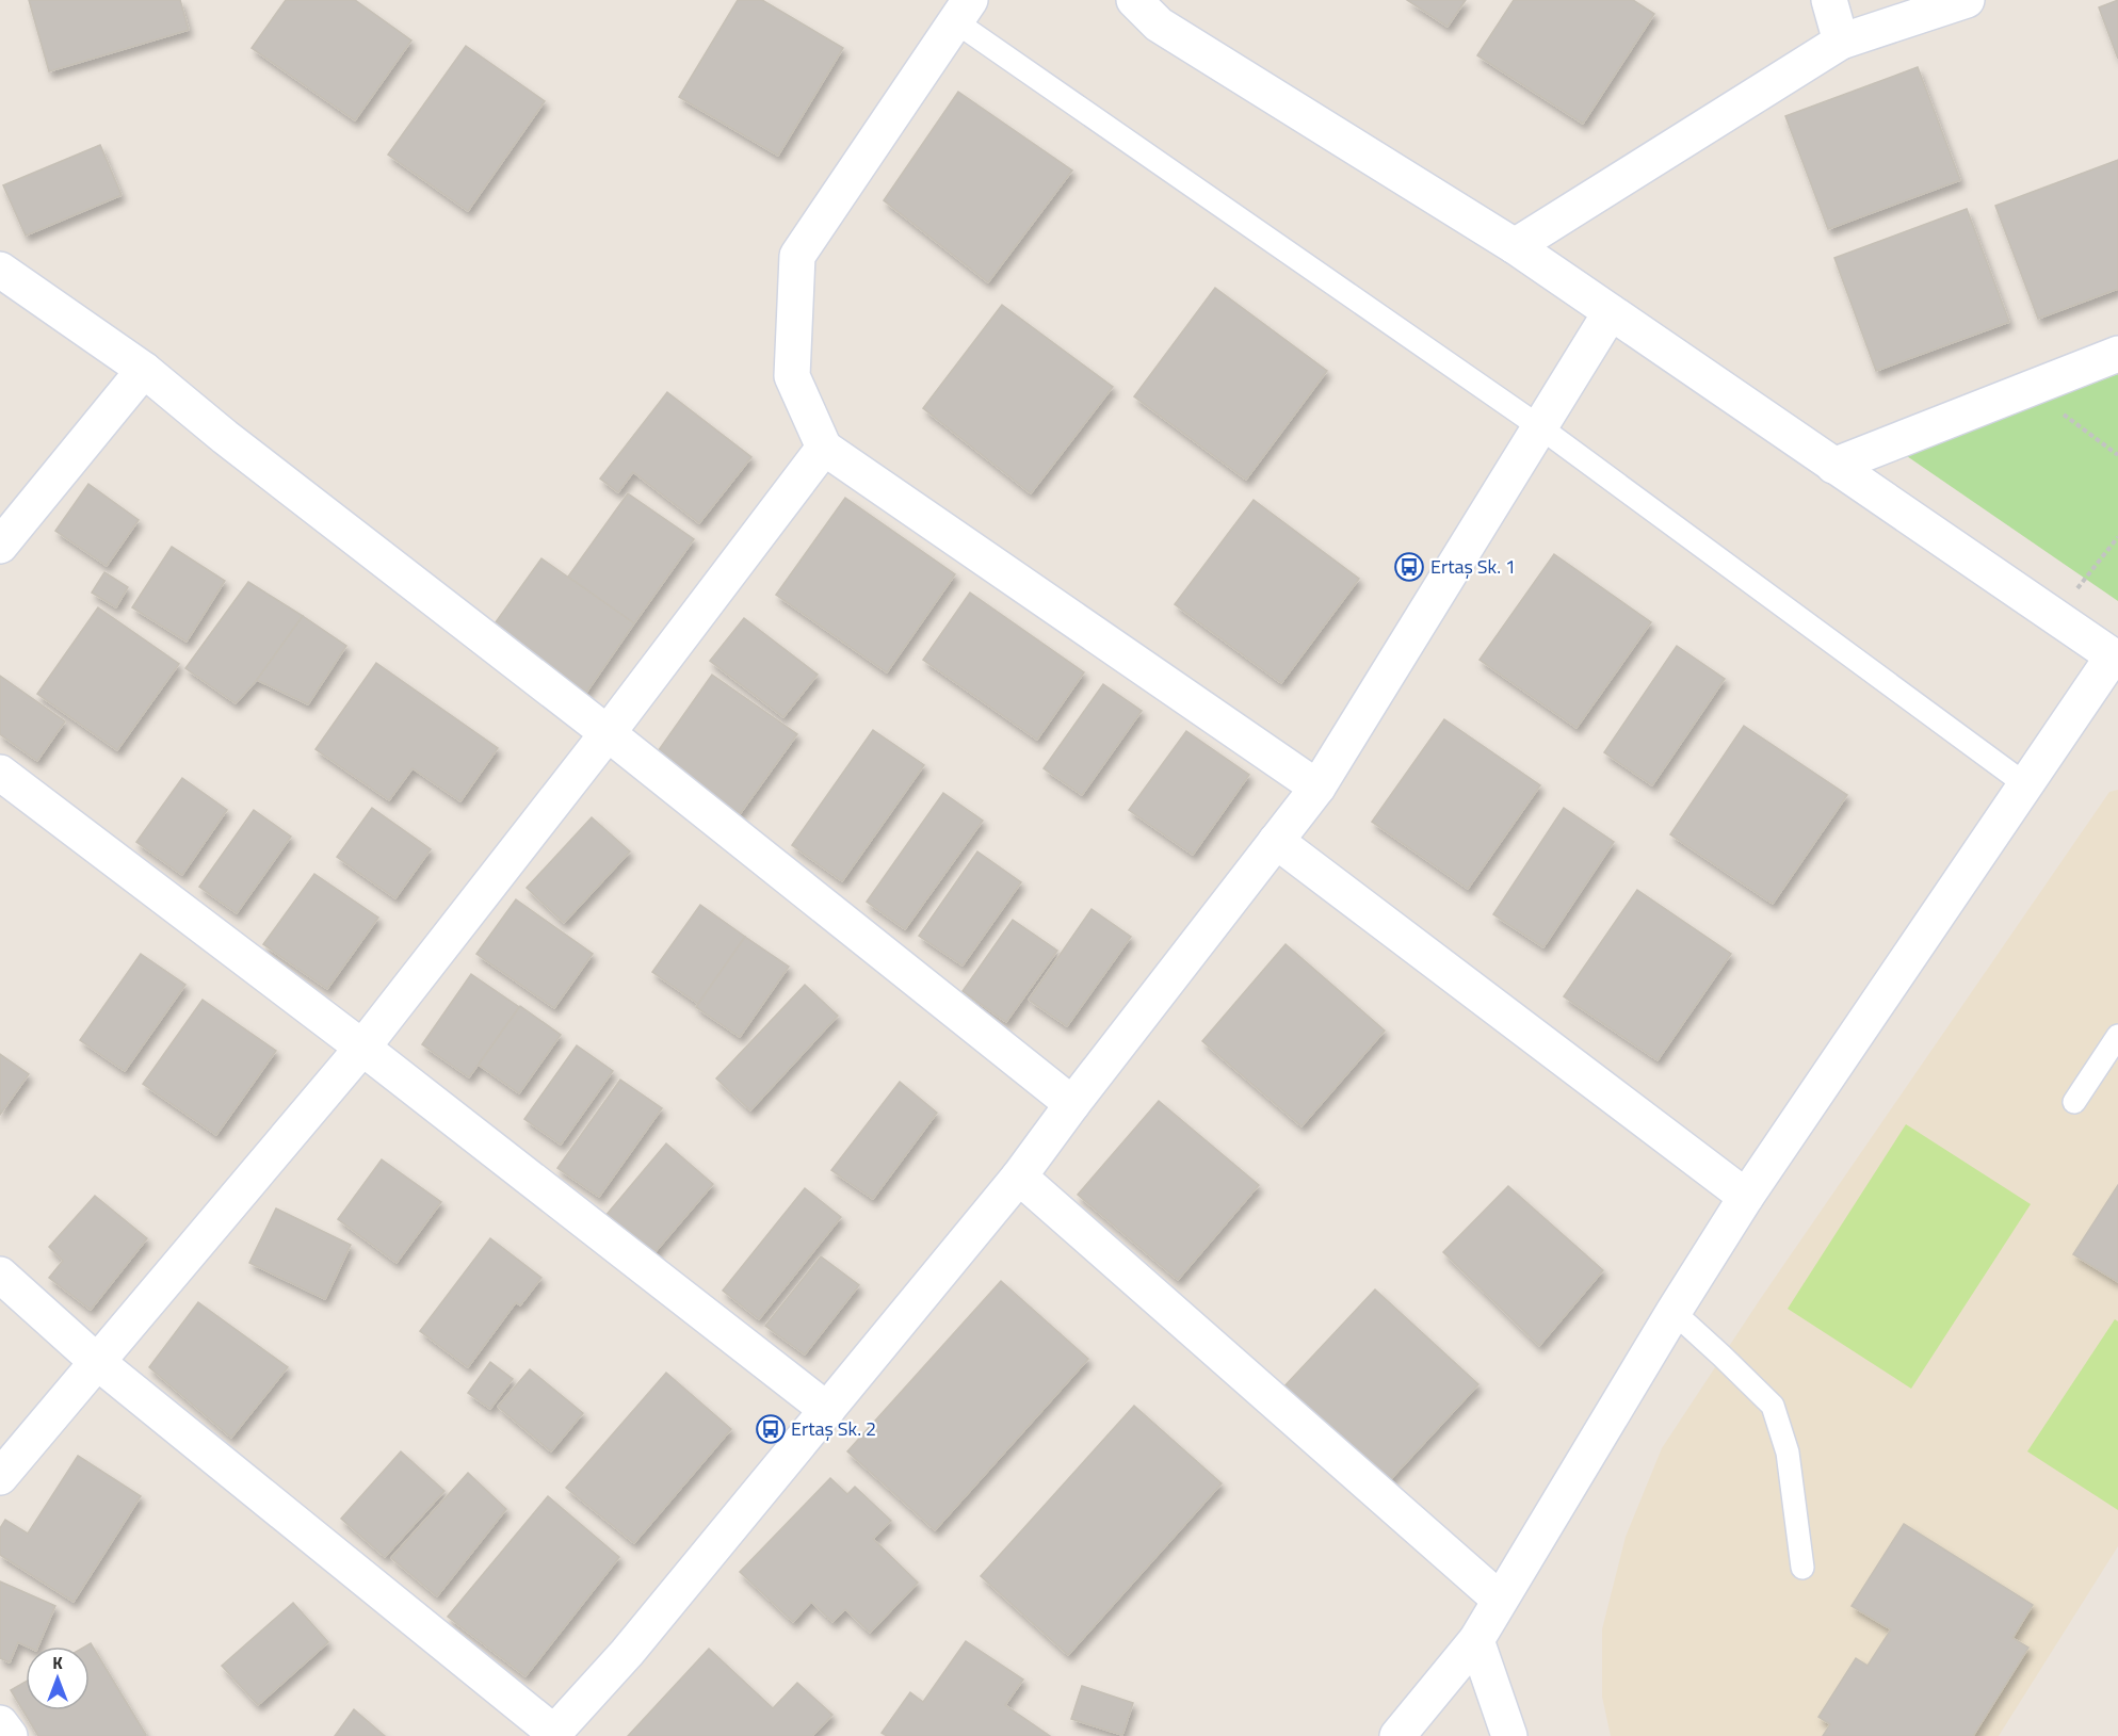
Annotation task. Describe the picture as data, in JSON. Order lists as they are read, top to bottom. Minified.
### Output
{"places":{"bus stop":["Ertaş Sk. 1","Ertaş Sk. 2"]},"north":"top"}
